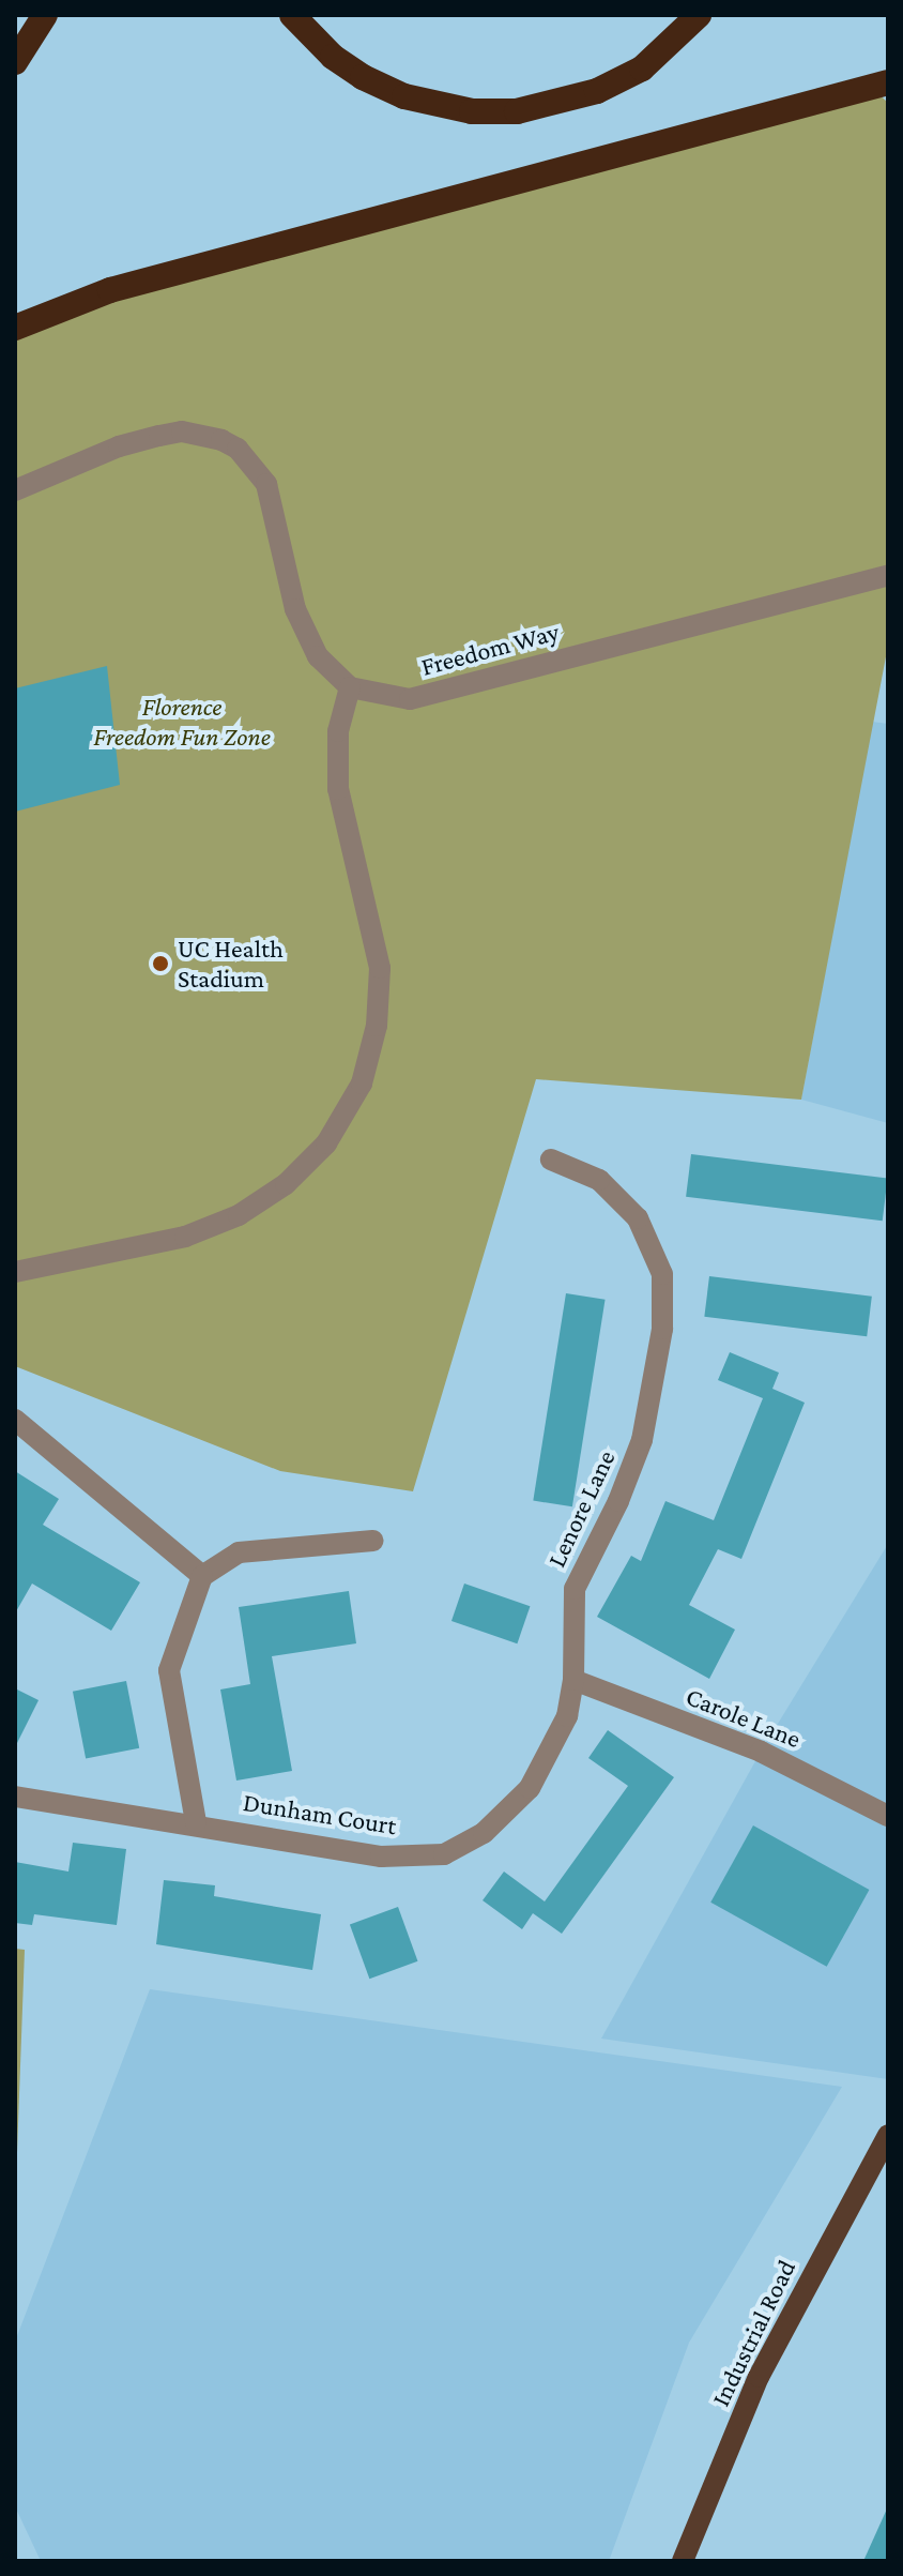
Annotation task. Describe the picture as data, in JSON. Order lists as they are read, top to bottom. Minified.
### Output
{"streets":{"main road":["Industrial Road"],"street":["Freedom Way","Lenore Lane","Carole Lane","Dunham Court"]},"crossings":[["Lenore Lane","Carole Lane"],["Lenore Lane","Dunham Court"],["Carole Lane","Dunham Court"]],"parks":["Florence Freedom Fun Zone"],"places":["UC Health Stadium"]}
